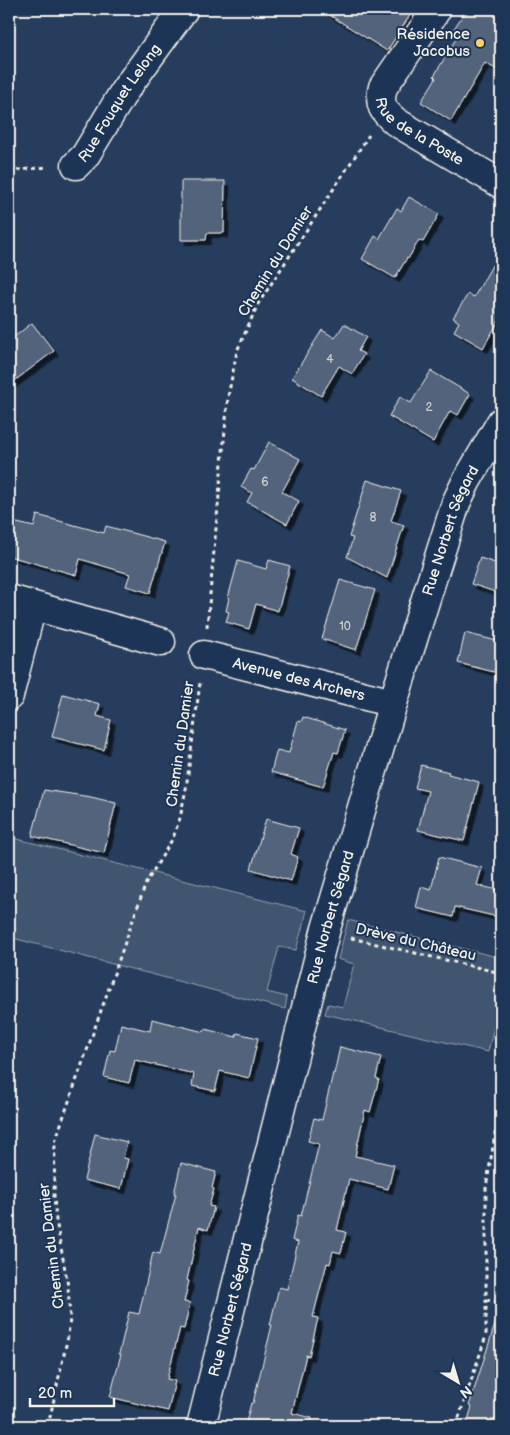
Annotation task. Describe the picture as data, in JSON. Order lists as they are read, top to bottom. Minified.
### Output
{"streets":{"street":["Rue Fouquet Lelong","Rue de la Poste","Rue Norbert Ségard","Avenue des Archers"],"path":["Chemin du Damier","Drève du Château"]},"crossings":[["Rue de la Poste","Chemin du Damier"],["Chemin du Damier","Avenue des Archers"],["Rue Norbert Ségard","Avenue des Archers"],["Rue Norbert Ségard","Drève du Château"]],"places":["Résidence Jacobus"],"house_numbers":["4","2","6","8","10"],"scale_bar":"20 m","north":"bottom right"}
